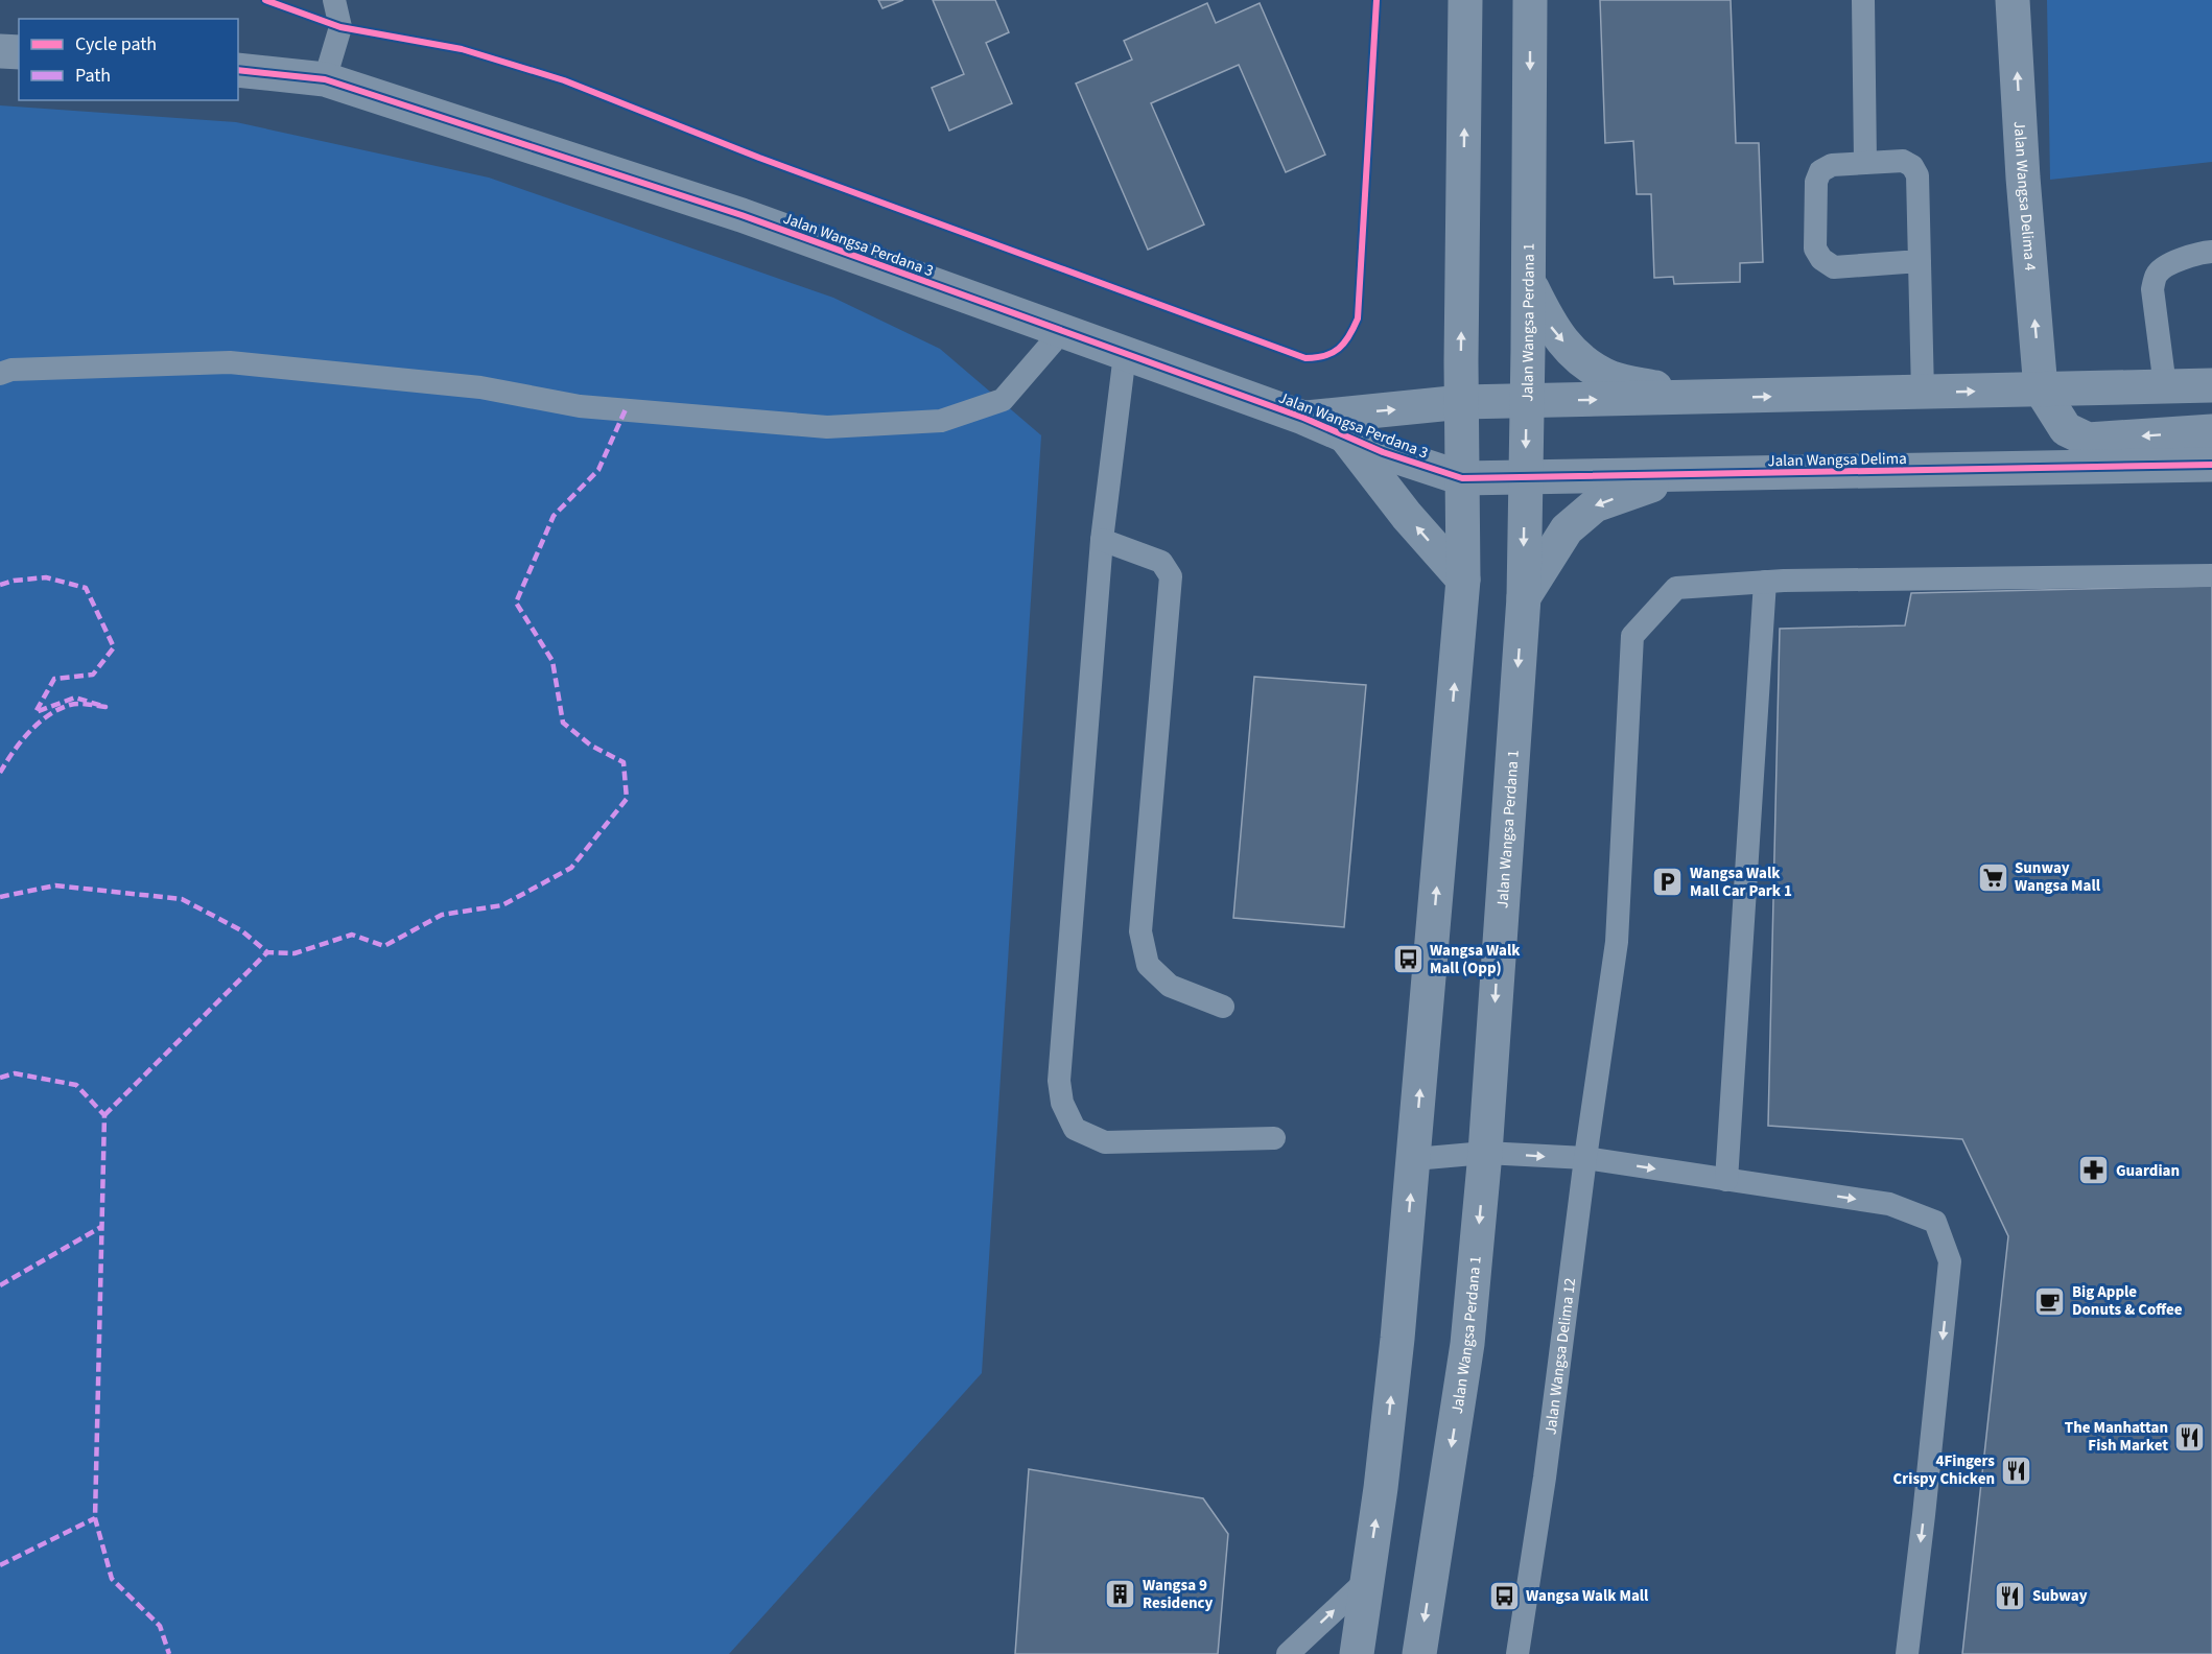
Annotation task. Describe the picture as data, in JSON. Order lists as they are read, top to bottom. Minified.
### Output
{"streets":{"street":["Jalan Wangsa Delima 4","Jalan Wangsa Perdana 3","Jalan Wangsa Perdana 1","Jalan Wangsa Delima"],"lane":["Jalan Wangsa Delima 12"]},"crossings":[["Jalan Wangsa Perdana 3","Jalan Wangsa Delima"],["Jalan Wangsa Perdana 1","Jalan Wangsa Delima"]],"one_way":["Jalan Wangsa Delima 4"],"places":{"supermarket":["Sunway Wangsa Mall"],"parking":["Wangsa Walk Mall Car Park 1"],"bus stop":["Wangsa Walk Mall (Opp)","Wangsa Walk Mall"],"pharmacy":["Guardian"],"cafe":["Big Apple Donuts & Coffee"],"restaurant":["The Manhattan Fish Market","4Fingers Crispy Chicken","Subway"],"building":["Wangsa 9 Residency"]},"legend":["Cycle path","Path"]}
